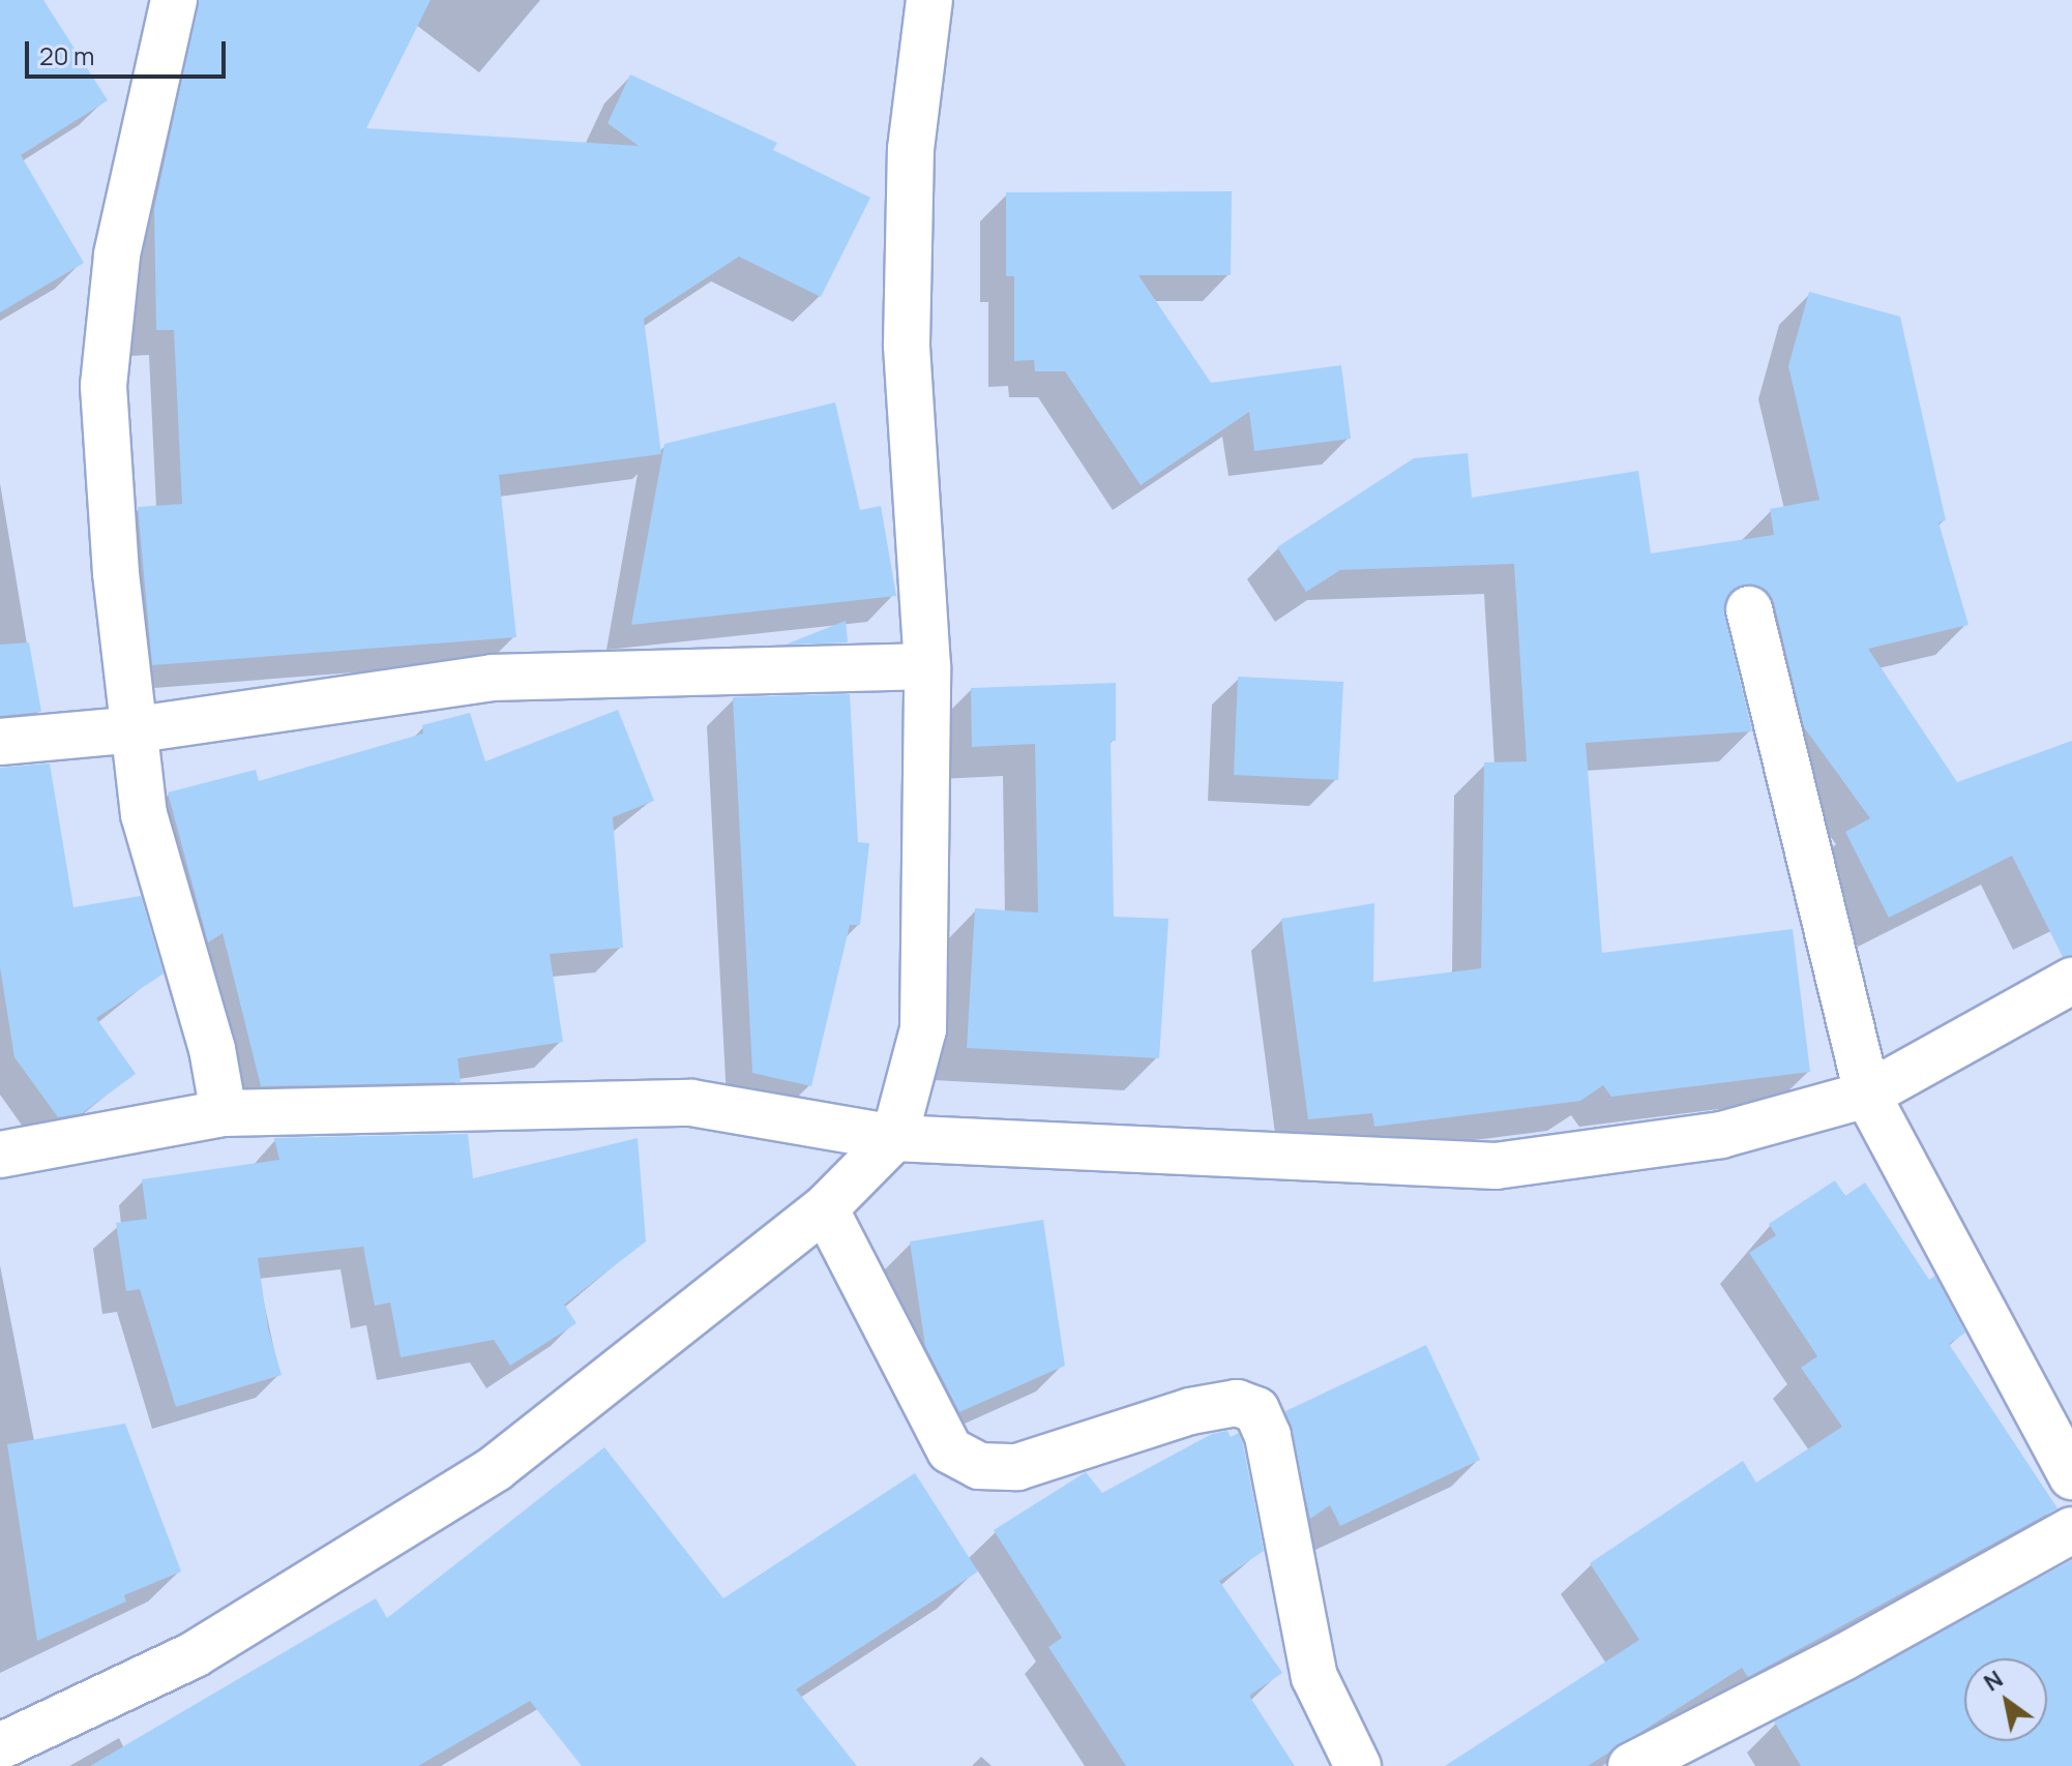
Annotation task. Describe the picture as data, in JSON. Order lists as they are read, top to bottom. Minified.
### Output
{"scale_bar":"20 m","north":"top left"}
